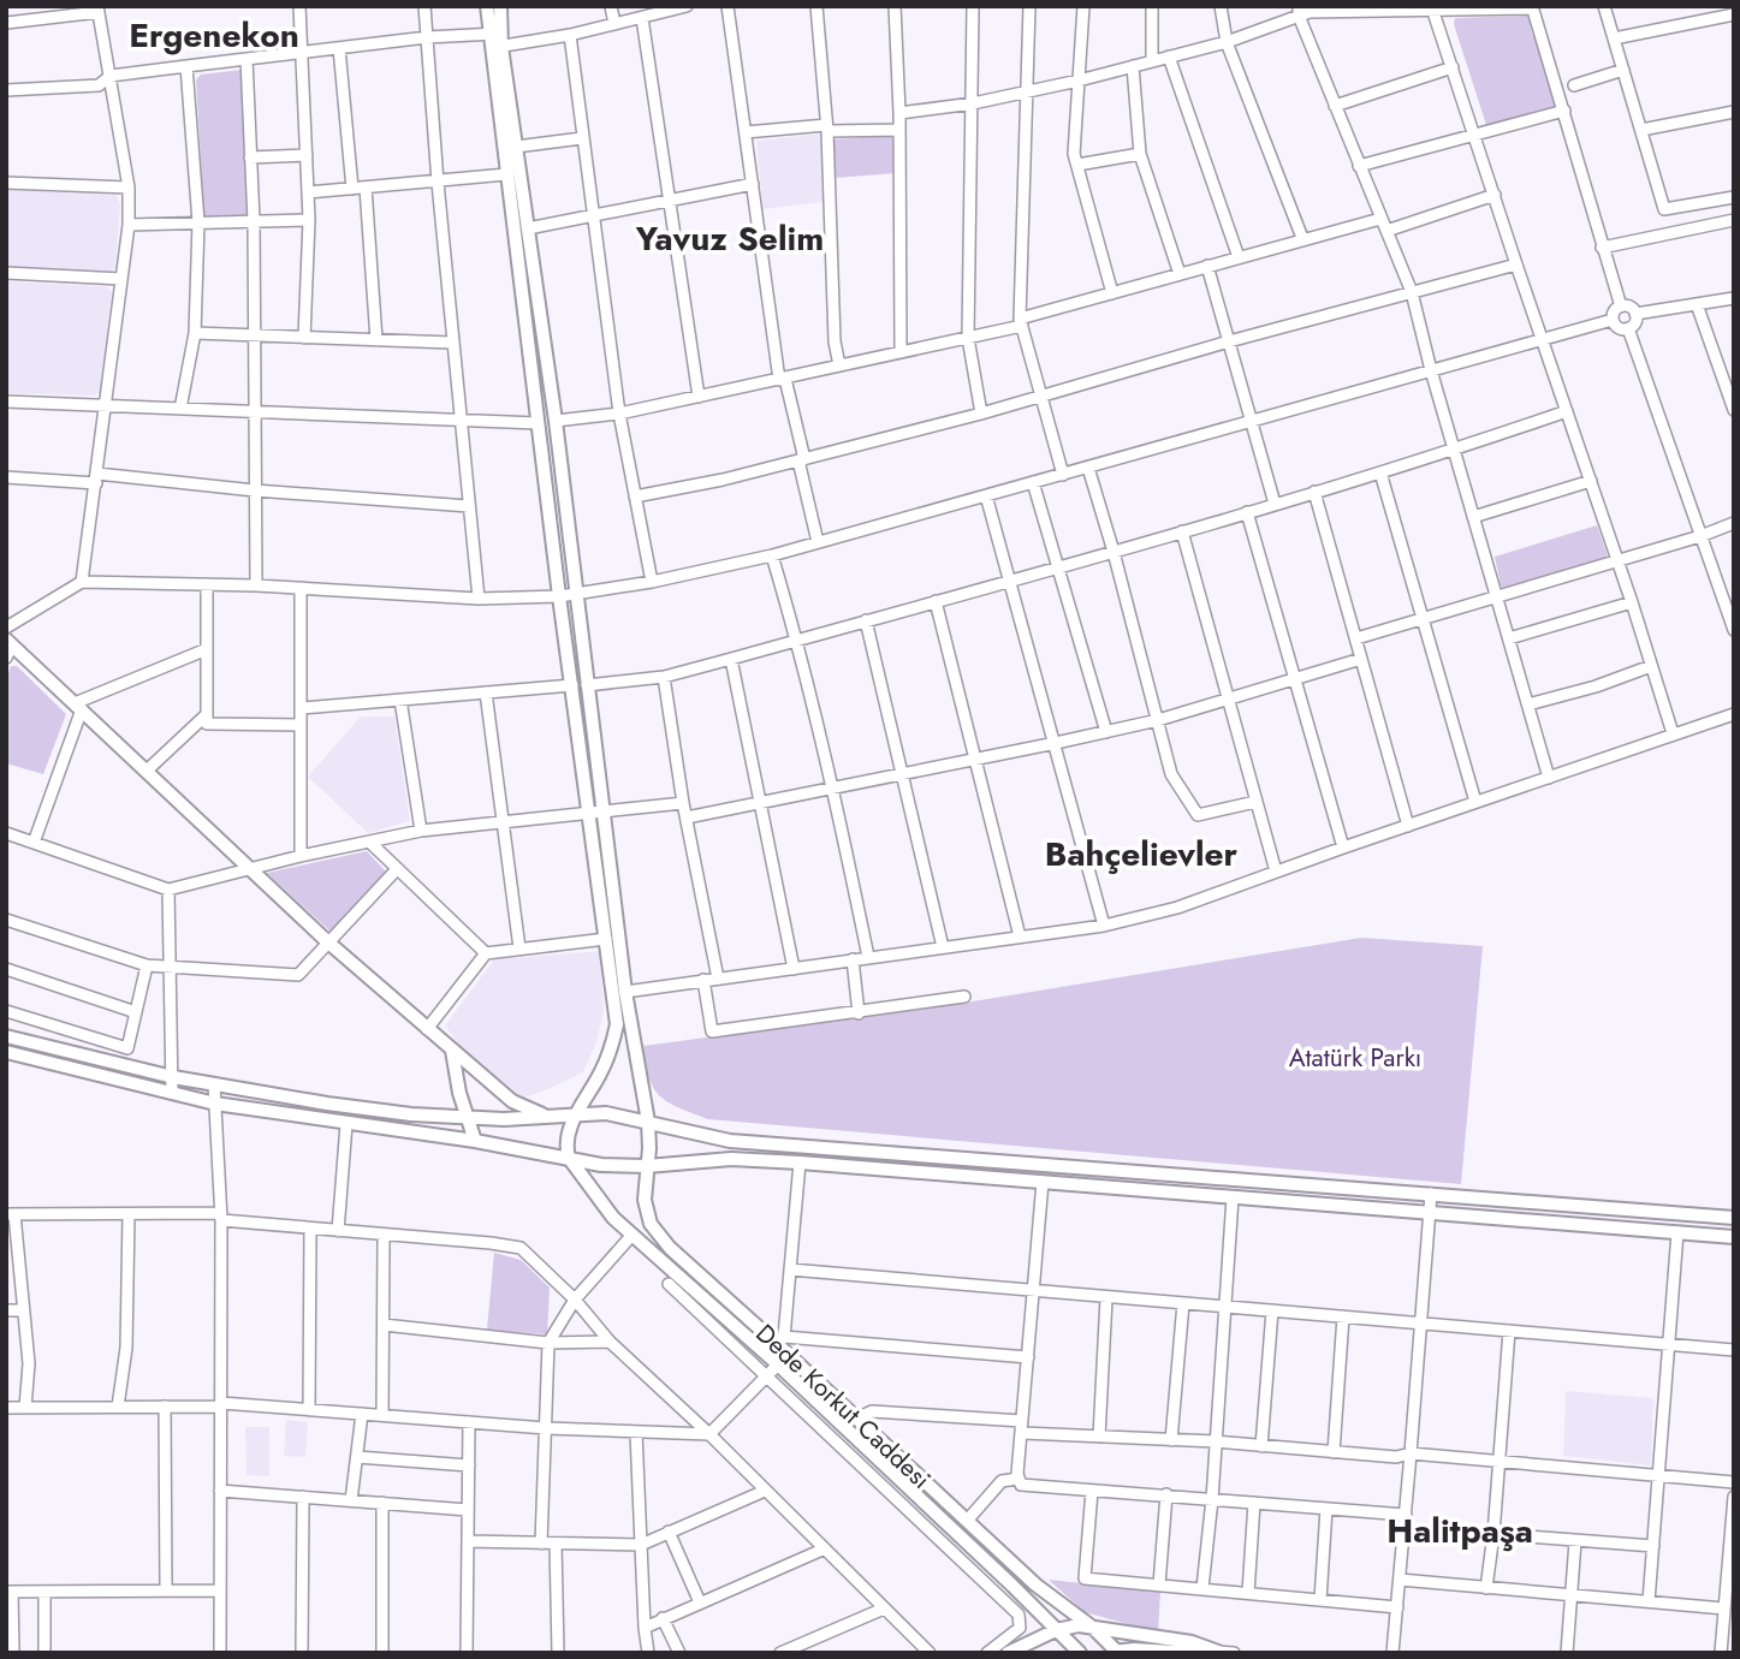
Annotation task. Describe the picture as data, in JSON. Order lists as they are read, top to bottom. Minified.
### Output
{"streets":{"main road":["Dede Korkut Caddesi"]},"districts":["Ergenekon","Yavuz Selim","Bahçelievler","Halitpaşa"],"parks":["Atatürk Parkı"]}
